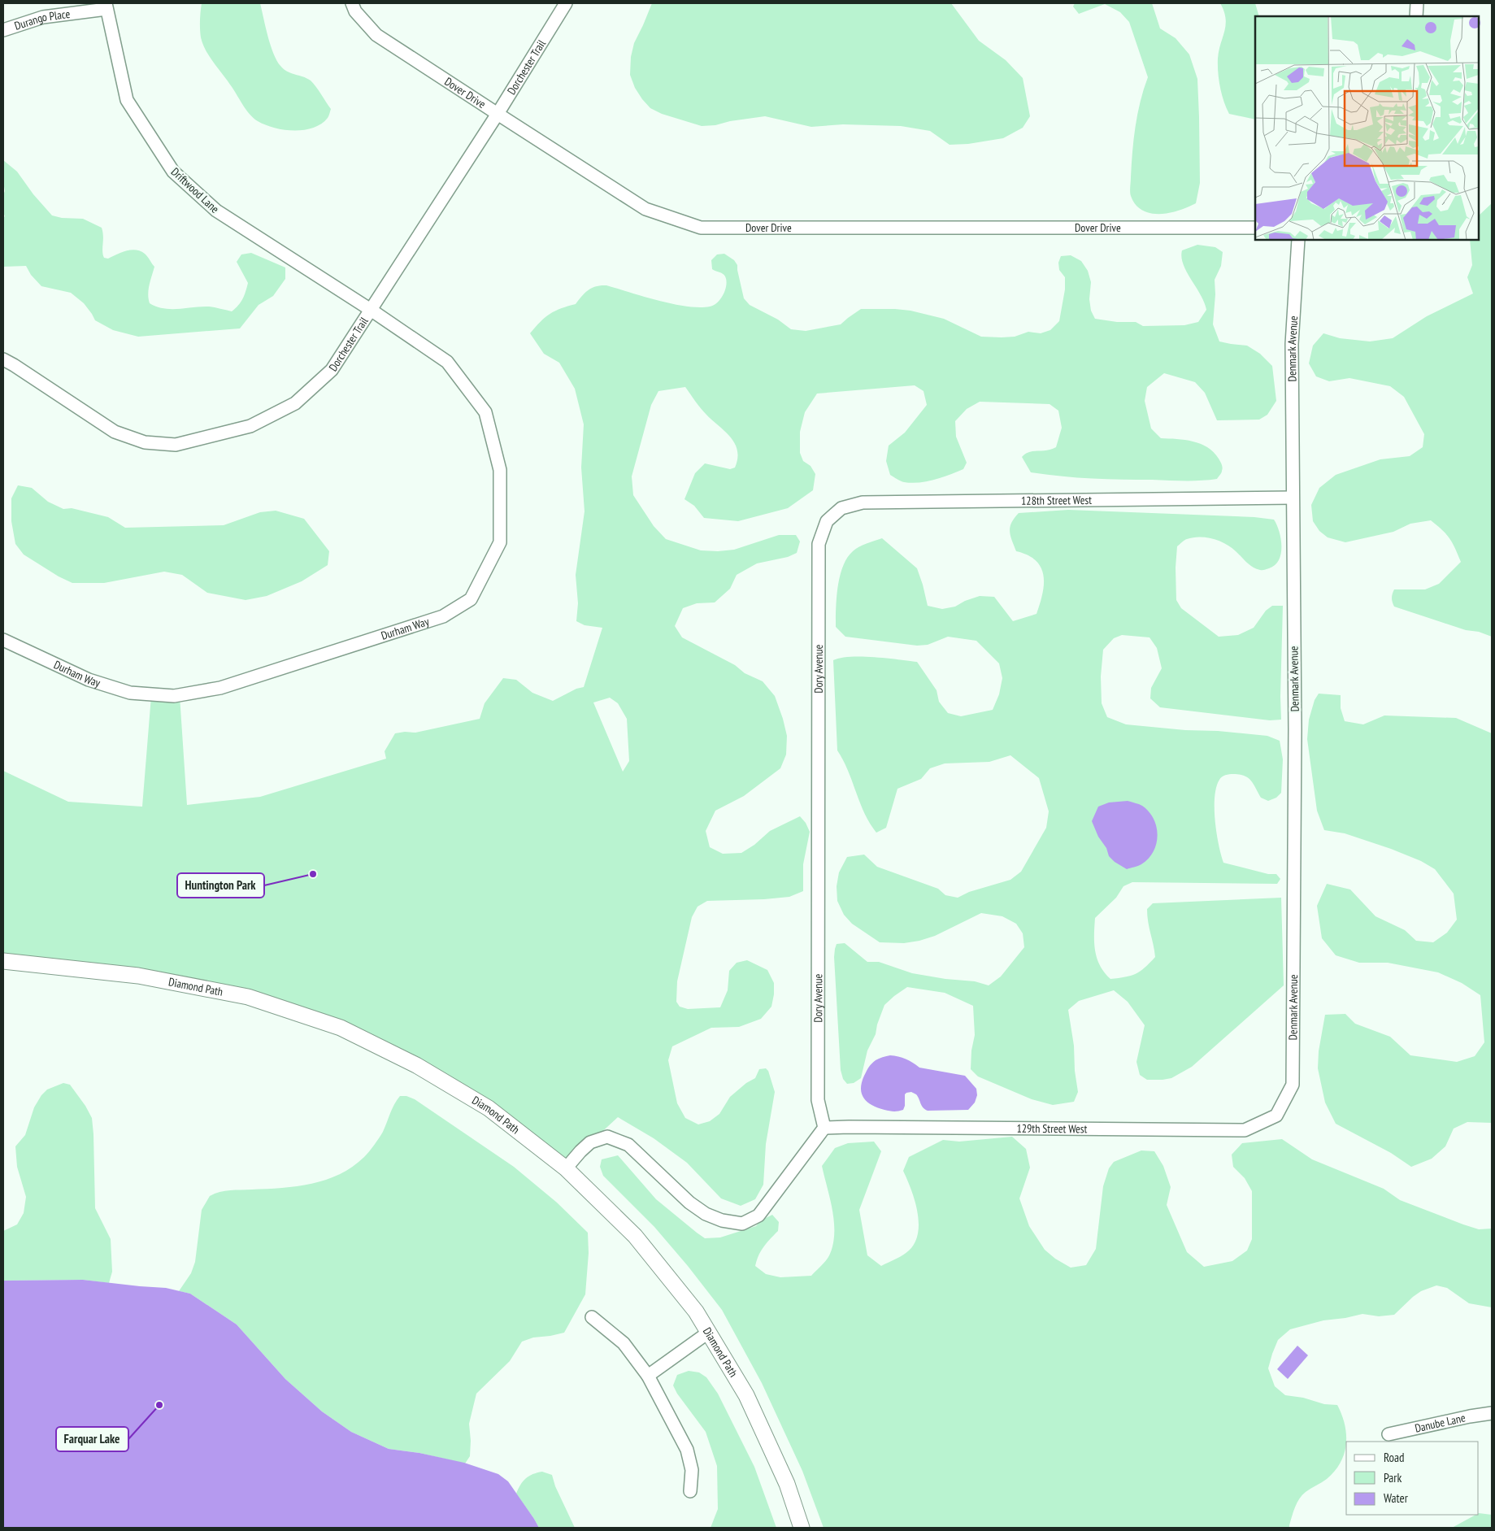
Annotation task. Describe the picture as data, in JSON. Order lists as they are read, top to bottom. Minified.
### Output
{"streets":{"street":["Durango Place","Dorchester Trail","Dover Drive","Driftwood Lane","Denmark Avenue","128th Street West","Durham Way","Dory Avenue","Diamond Path","129th Street West","Danube Lane"]},"crossings":[["Durango Place","Driftwood Lane"],["Dorchester Trail","Dover Drive"],["Dorchester Trail","Driftwood Lane"],["Dorchester Trail","Durham Way"],["Driftwood Lane","Durham Way"],["Denmark Avenue","128th Street West"],["Denmark Avenue","129th Street West"],["128th Street West","Dory Avenue"],["Dory Avenue","129th Street West"]],"places":["Huntington Park","Farquar Lake"],"legend":["Road","Park","Water"]}
